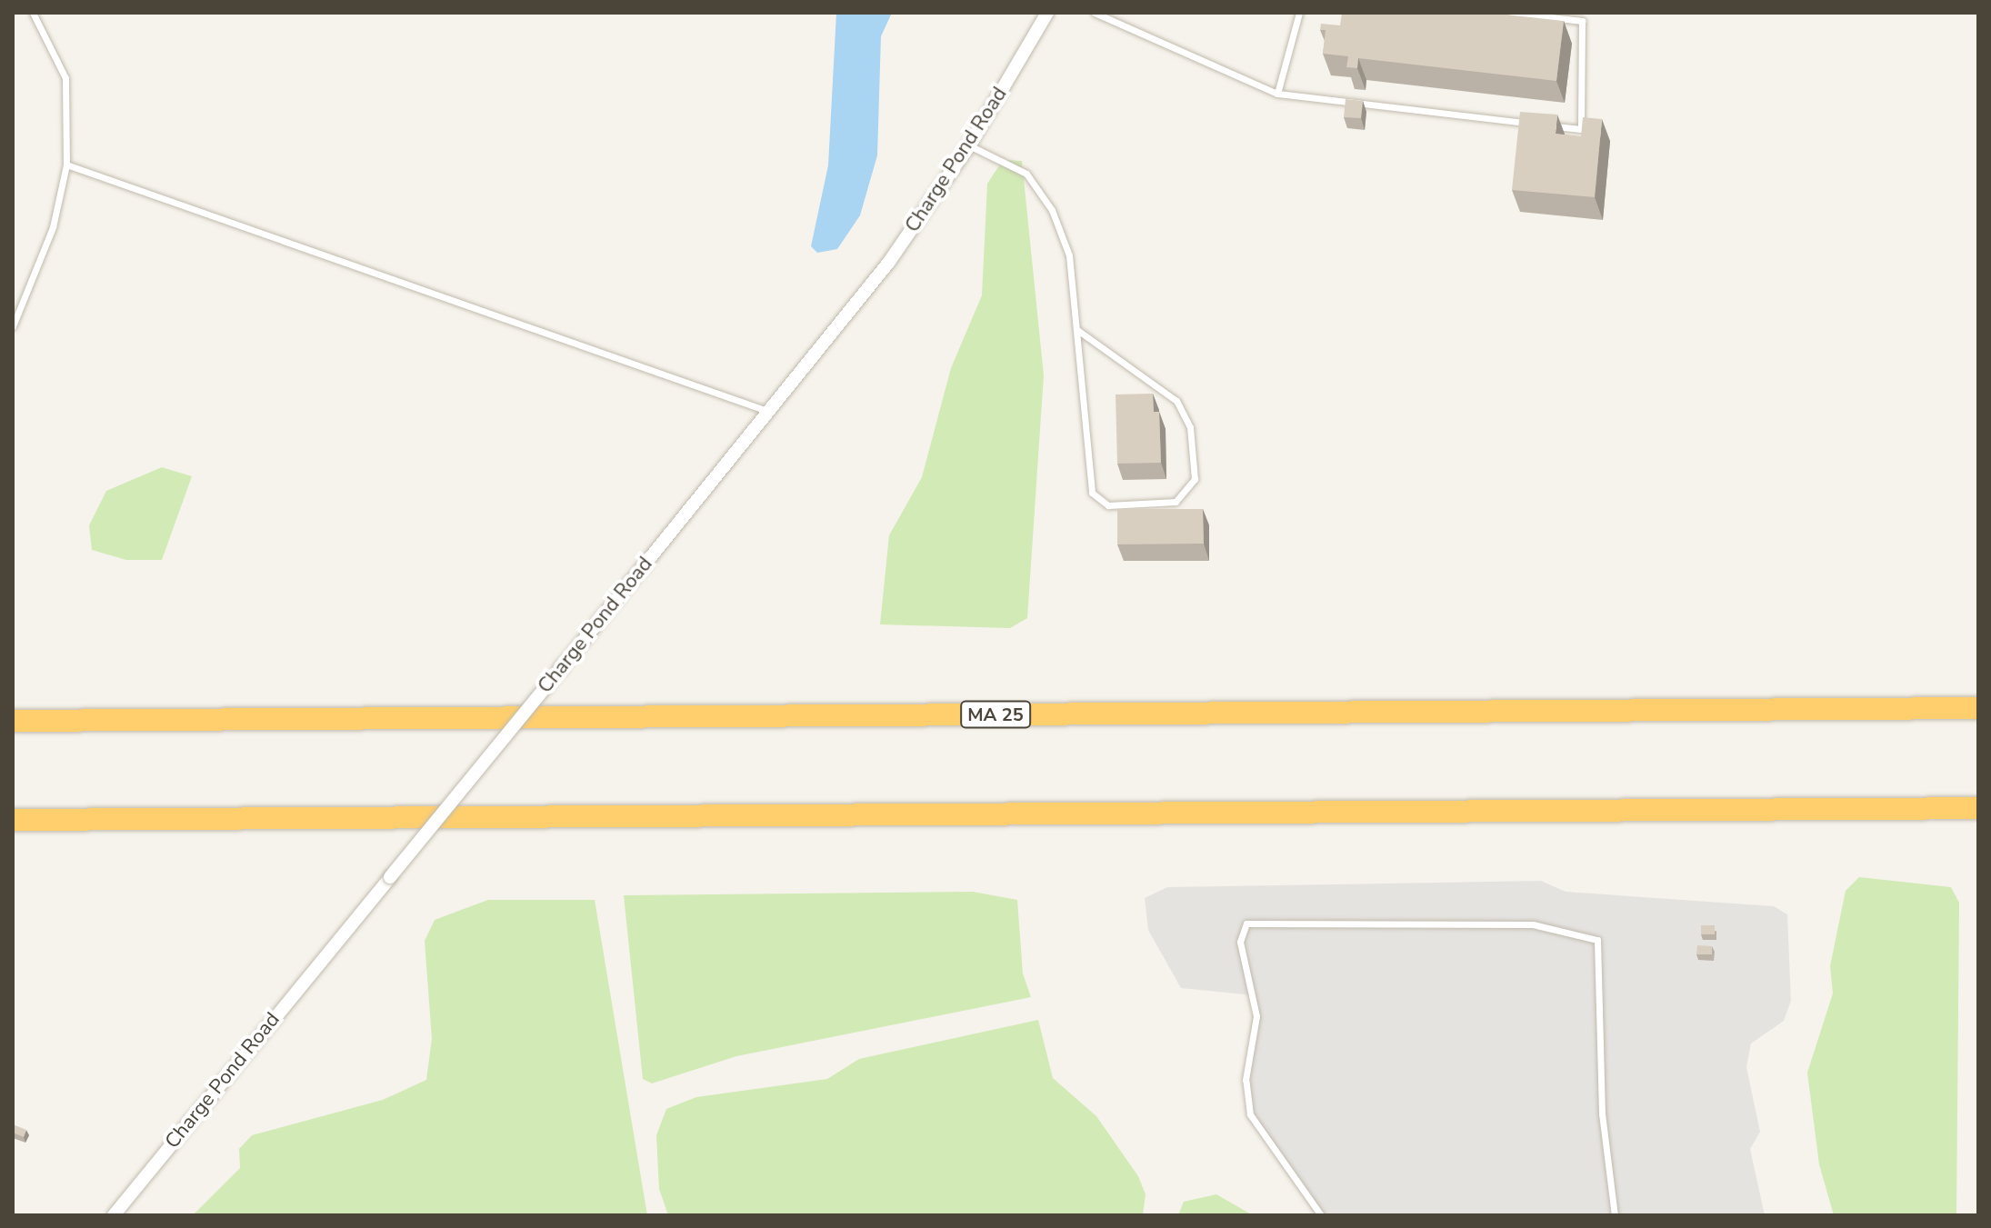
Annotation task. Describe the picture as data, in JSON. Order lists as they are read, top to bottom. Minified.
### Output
{"streets":{"highway":["MA 25"],"street":["Charge Pond Road"]}}
